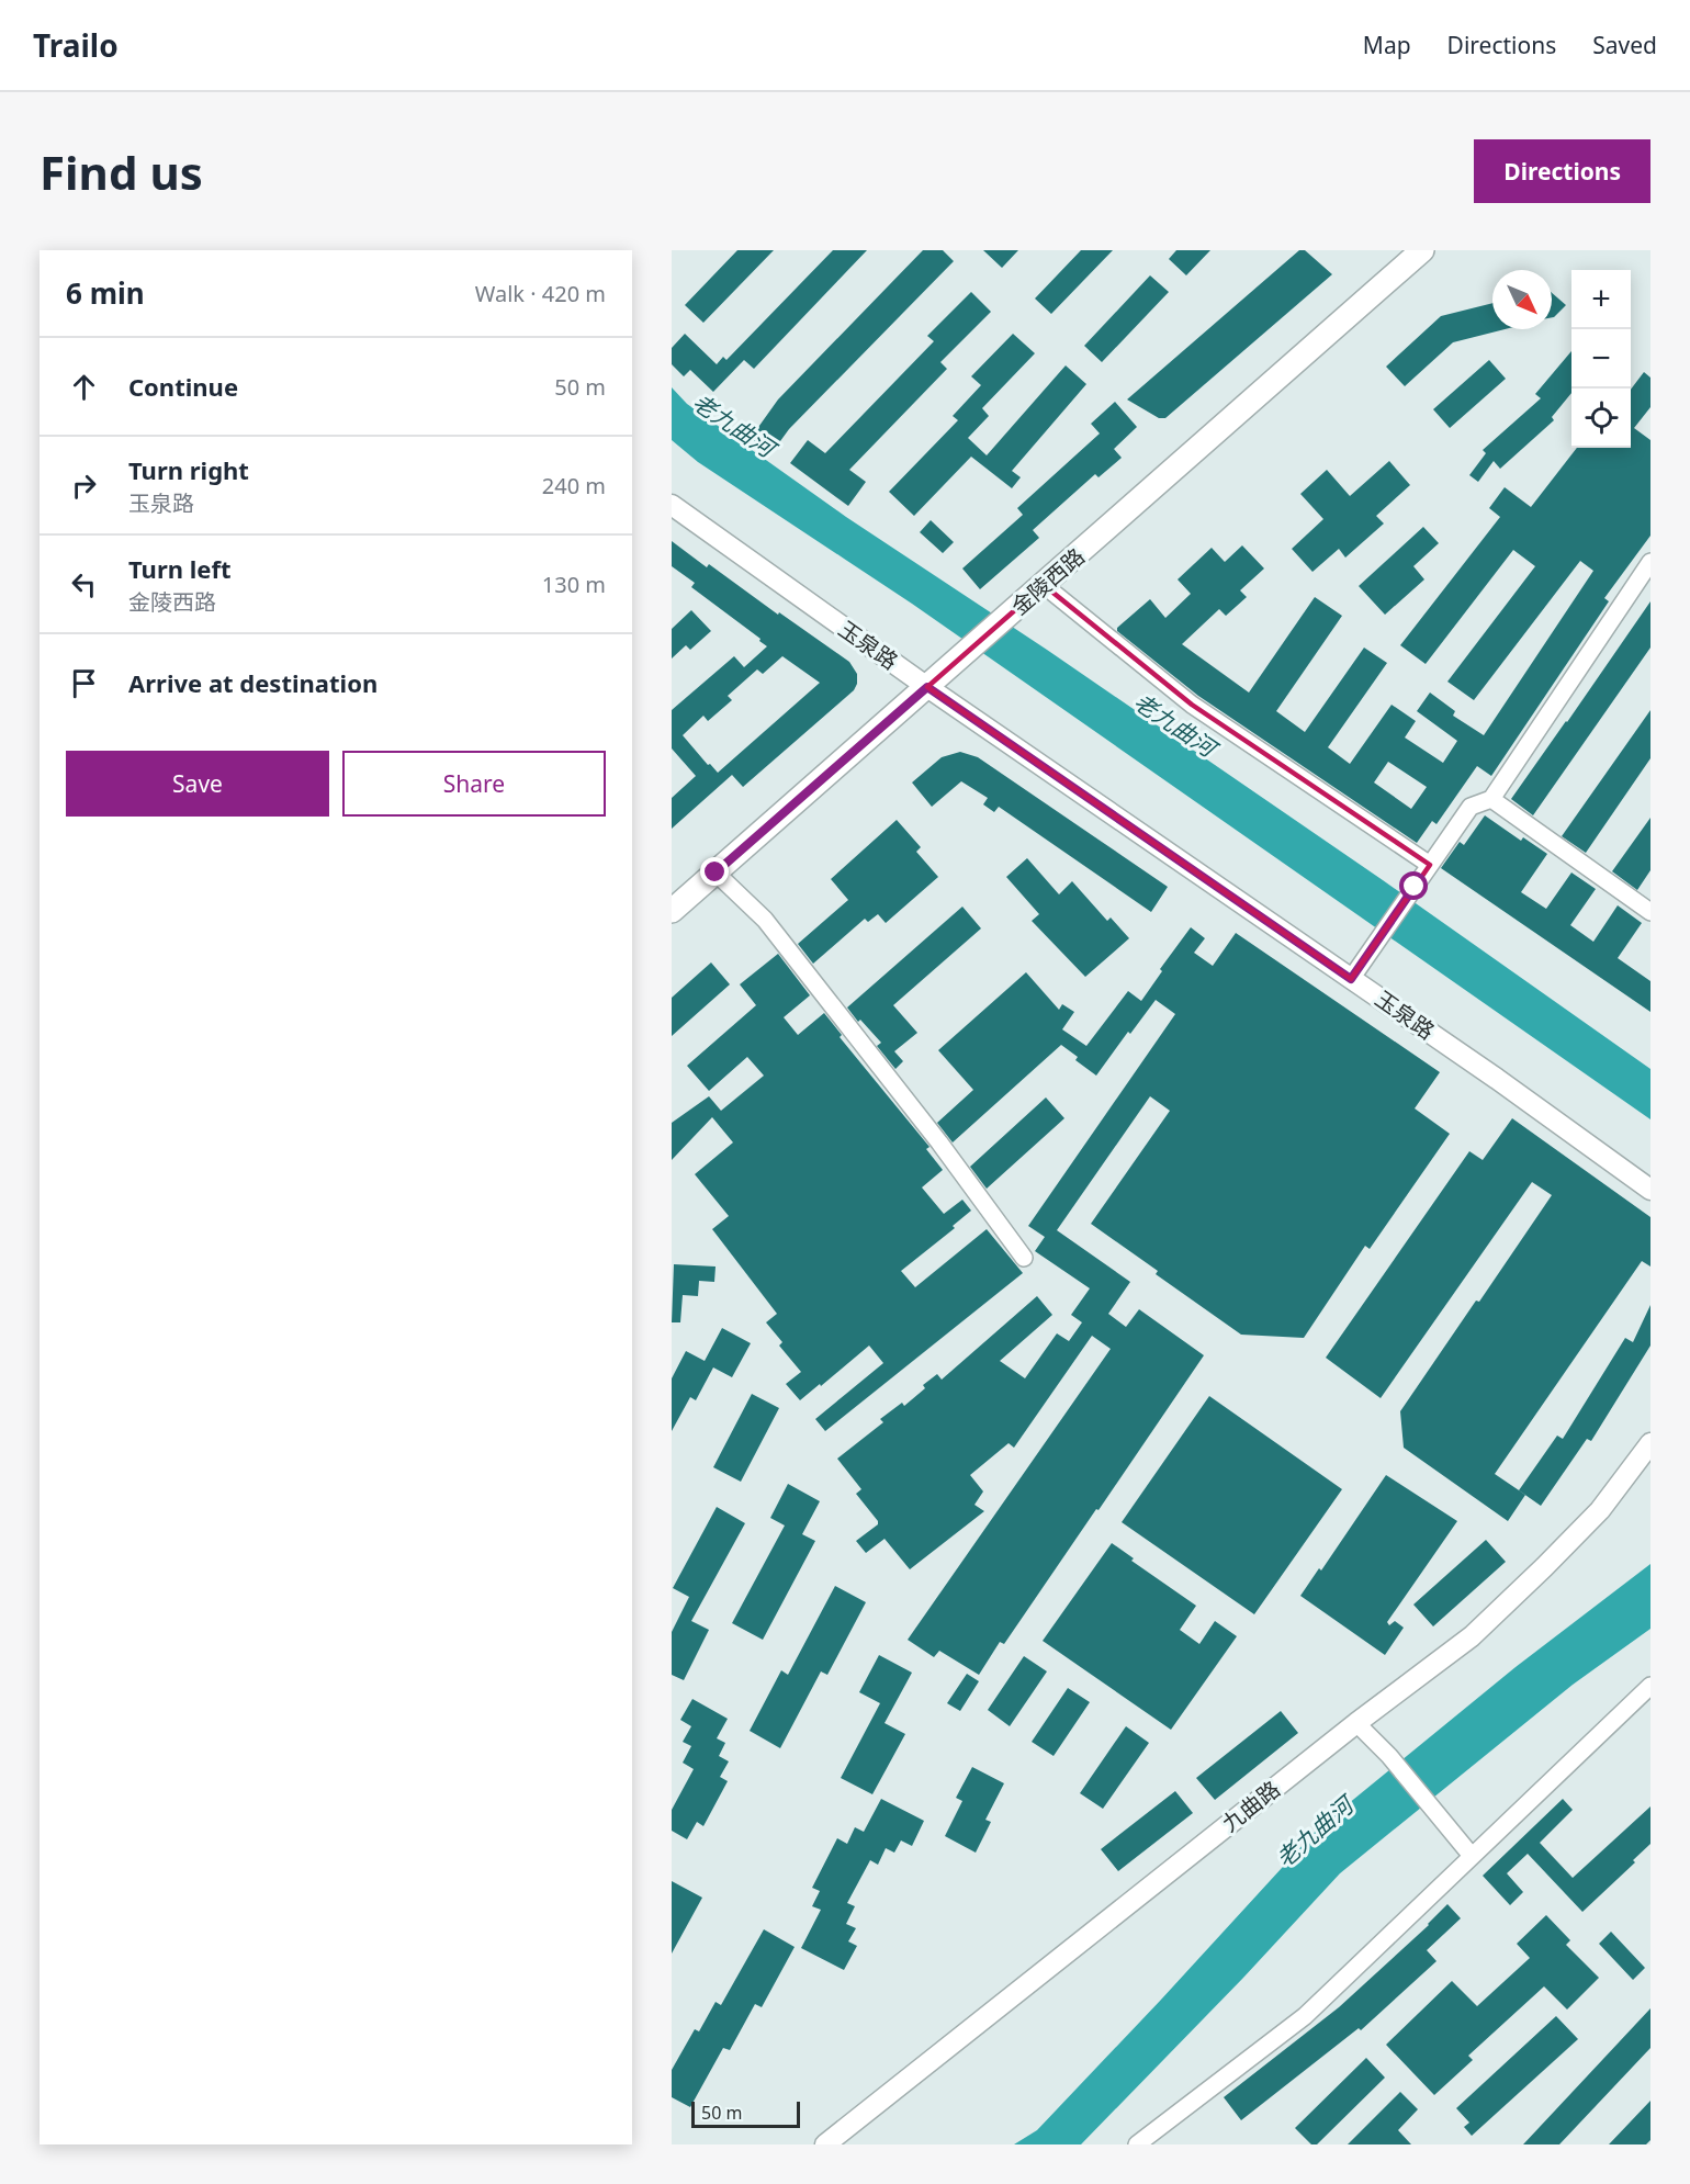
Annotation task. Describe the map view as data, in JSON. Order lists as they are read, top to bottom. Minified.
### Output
{"streets":{"main road":["金陵西路"],"street":["玉泉路","九曲路"]},"crossings":[["金陵西路","玉泉路"]],"water":["老九曲河"],"scale_bar":"50 m","north":"bottom right","page":{"header":"Trailo","nav":["Map","Directions","Saved"],"buttons":["Directions",["Save","Share"]],"title":"Find us","heading":["6 min","Walk · 420 m"],"map_buttons":["+","−"],"list":[["Continue","50 m"],["Turn right","玉泉路","240 m"],["Turn left","金陵西路","130 m"],"Arrive at destination"],"scale":"50 m"}}
